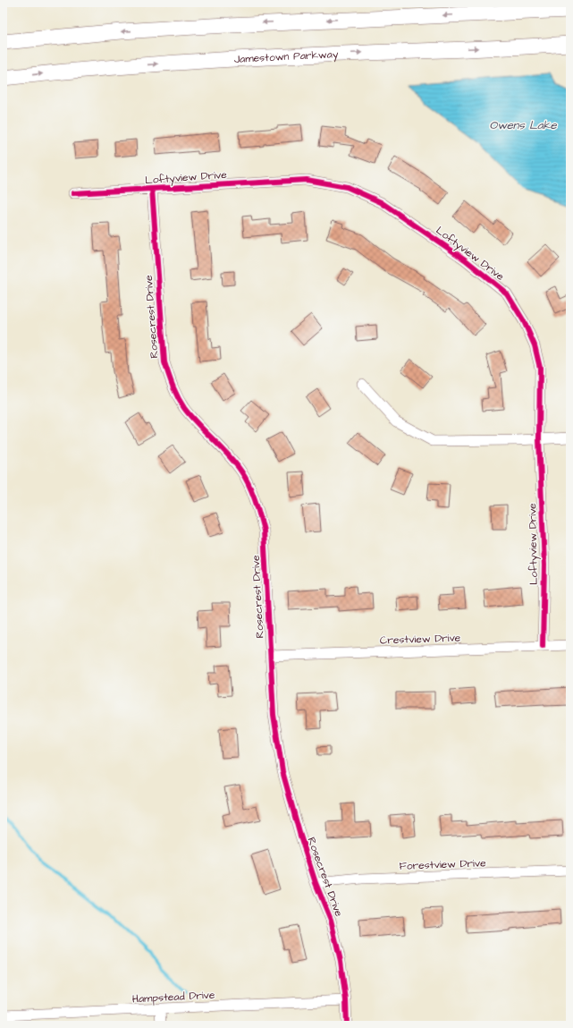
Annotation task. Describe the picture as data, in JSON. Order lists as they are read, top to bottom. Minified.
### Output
{"streets":{"main road":["Jamestown Parkway"],"street":["Loftyview Drive","Rosecrest Drive","Crestview Drive","Forestview Drive","Hampstead Drive"]},"crossings":[["Loftyview Drive","Rosecrest Drive"],["Loftyview Drive","Crestview Drive"],["Rosecrest Drive","Crestview Drive"],["Rosecrest Drive","Forestview Drive"],["Rosecrest Drive","Hampstead Drive"]],"water":["Owens Lake"]}
